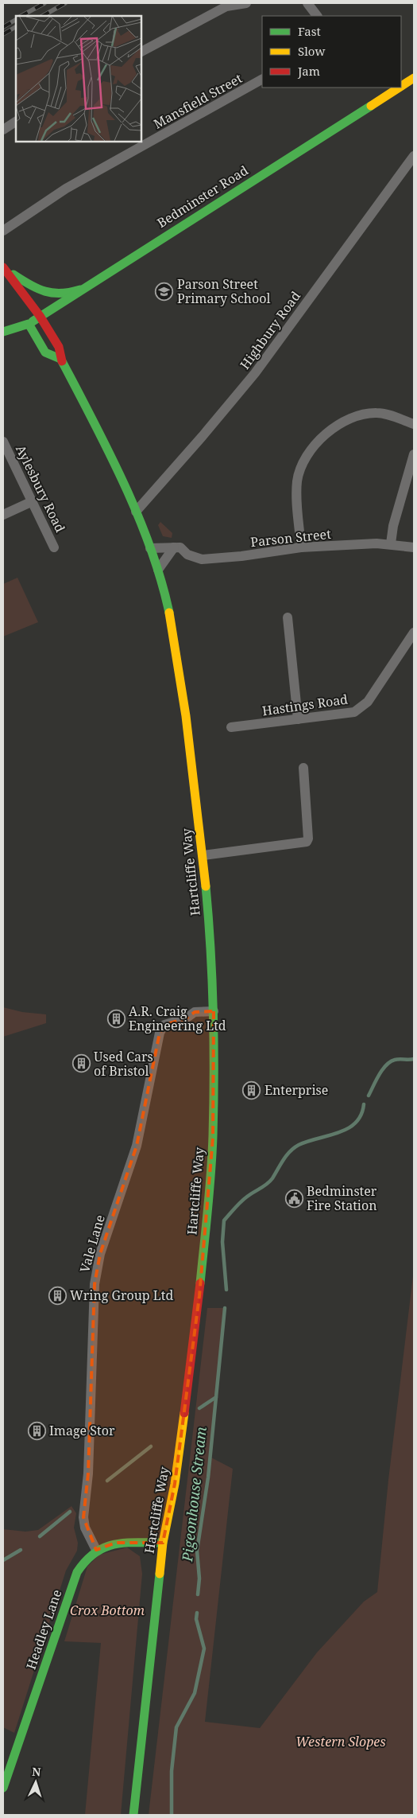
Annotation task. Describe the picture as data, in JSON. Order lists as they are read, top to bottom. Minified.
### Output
{"streets":{"main road":["Bedminster Road","Hartcliffe Way","Headley Lane"],"street":["Mansfield Street","Highbury Road","Aylesbury Road","Parson Street","Hastings Road","Vale Lane"]},"crossings":[["Hartcliffe Way","Vale Lane"],["Hartcliffe Way","Headley Lane"],["Vale Lane","Headley Lane"]],"water":["Pigeonhouse Stream"],"parks":["Crox Bottom","Western Slopes"],"places":{"school or university":["Parson Street Primary School"],"building":["A.R. Craig Engineering Ltd","Used Cars of Bristol","Enterprise","Wring Group Ltd","Image Stor"],"public building":["Bedminster Fire Station"]},"legend":["Fast","Slow","Jam"],"north":"top"}
